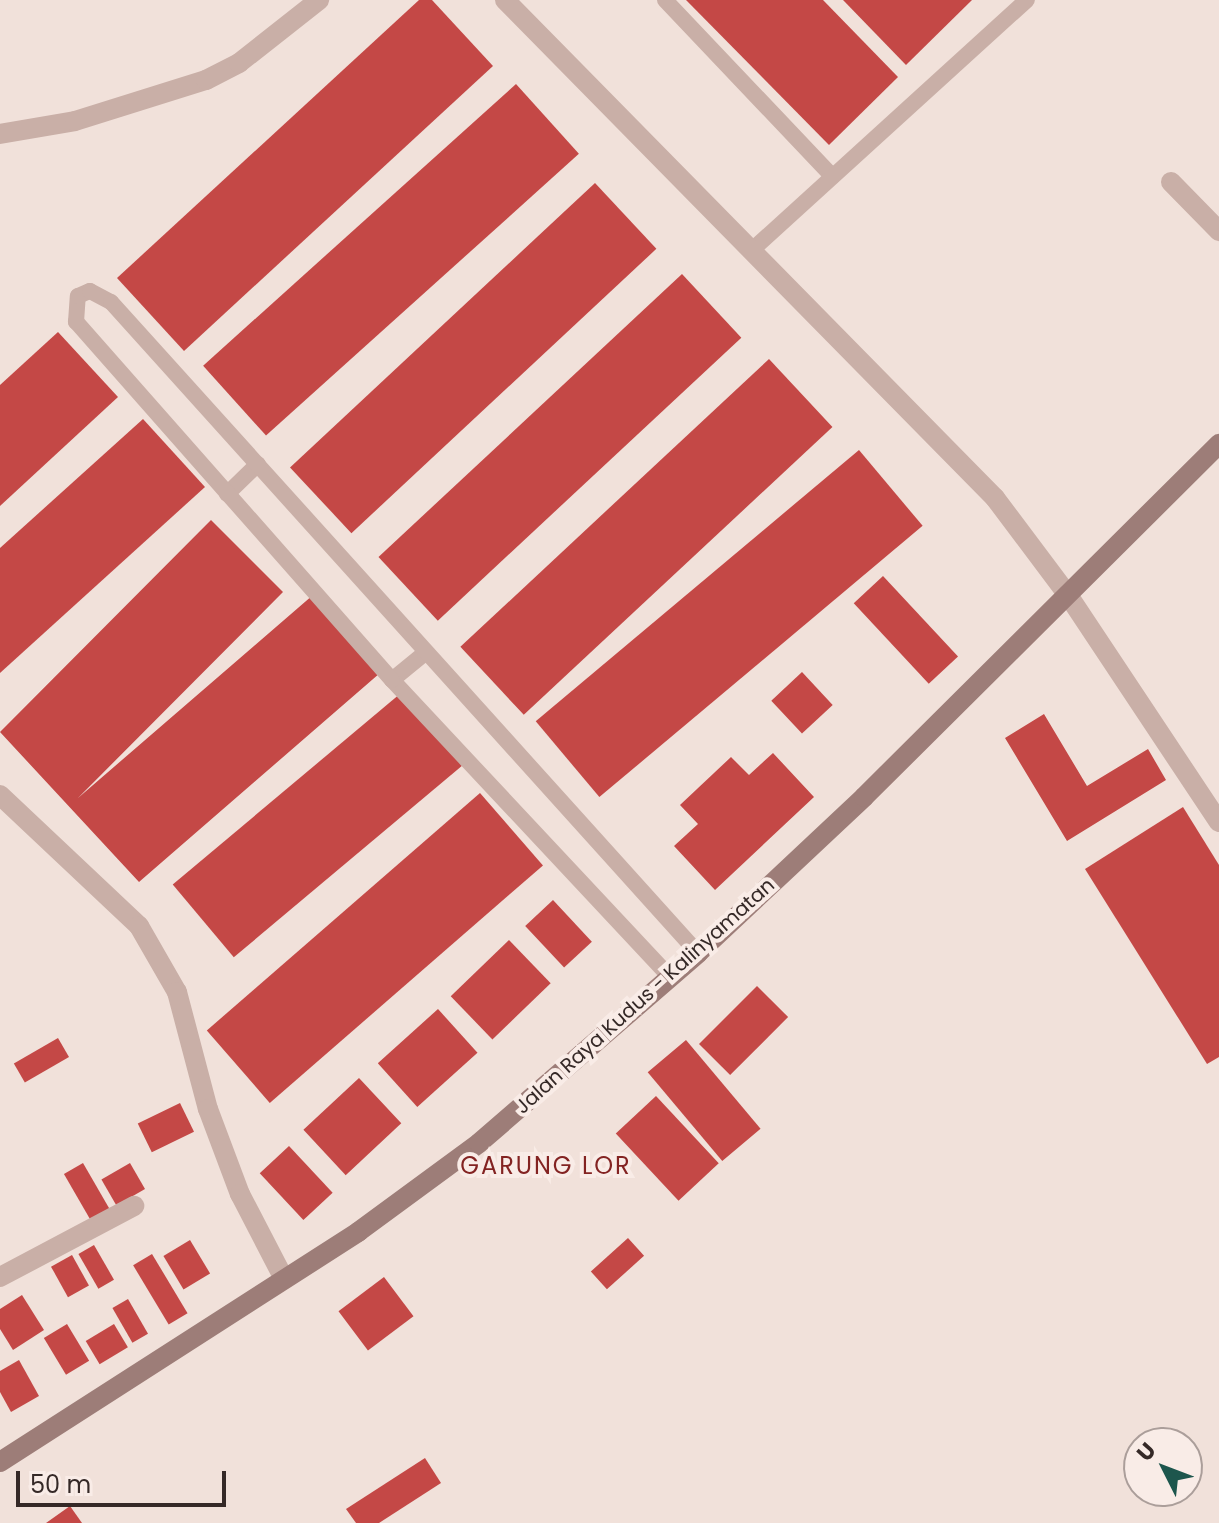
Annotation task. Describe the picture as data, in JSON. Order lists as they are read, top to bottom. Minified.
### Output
{"streets":{"main road":["Jalan Raya Kudus - Kalinyamatan"]},"districts":["GARUNG LOR"],"scale_bar":"50 m","north":"top left"}
